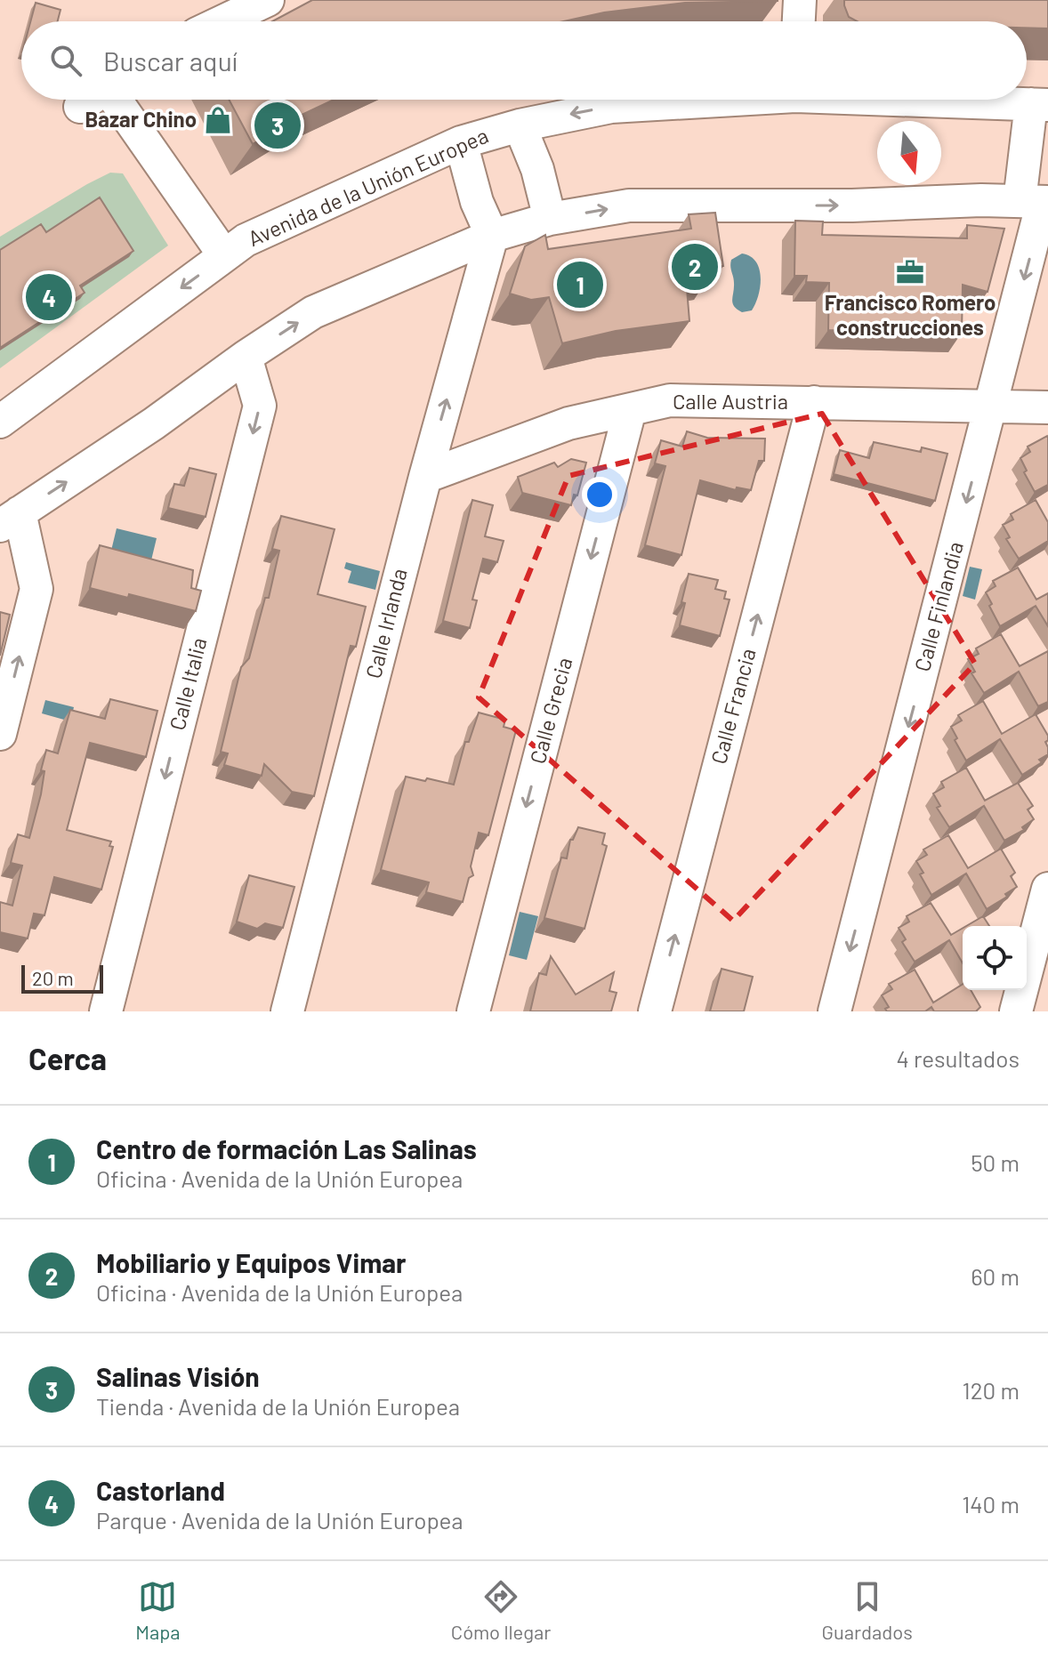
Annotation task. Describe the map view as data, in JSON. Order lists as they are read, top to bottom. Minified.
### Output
{"streets":{"street":["Avenida de la Unión Europea","Calle Austria","Calle Finlandia","Calle Irlanda","Calle Italia","Calle Francia","Calle Grecia"]},"crossings":[["Avenida de la Unión Europea","Calle Finlandia"],["Calle Austria","Calle Finlandia"],["Calle Austria","Calle Irlanda"],["Calle Austria","Calle Francia"],["Calle Austria","Calle Grecia"]],"one_way":["Calle Finlandia","Calle Francia","Calle Grecia"],"places":{"shop":["Bazar Chino"],"office":["Francisco Romero construcciones"]},"scale_bar":"20 m","north":"bottom","page":{"search":"Buscar aquí","pins":["3","2","1","4"],"scale":"20 m","heading":["Cerca","4 resultados"],"list":[{"mark":"1","name":"Centro de formación Las Salinas","note":"Oficina · Avenida de la Unión Europea","value":"50 m"},{"mark":"2","name":"Mobiliario y Equipos Vimar","note":"Oficina · Avenida de la Unión Europea","value":"60 m"},{"mark":"3","name":"Salinas Visión","note":"Tienda · Avenida de la Unión Europea","value":"120 m"},{"mark":"4","name":"Castorland","note":"Parque · Avenida de la Unión Europea","value":"140 m"}],"nav":["Mapa","Cómo llegar","Guardados"]}}
